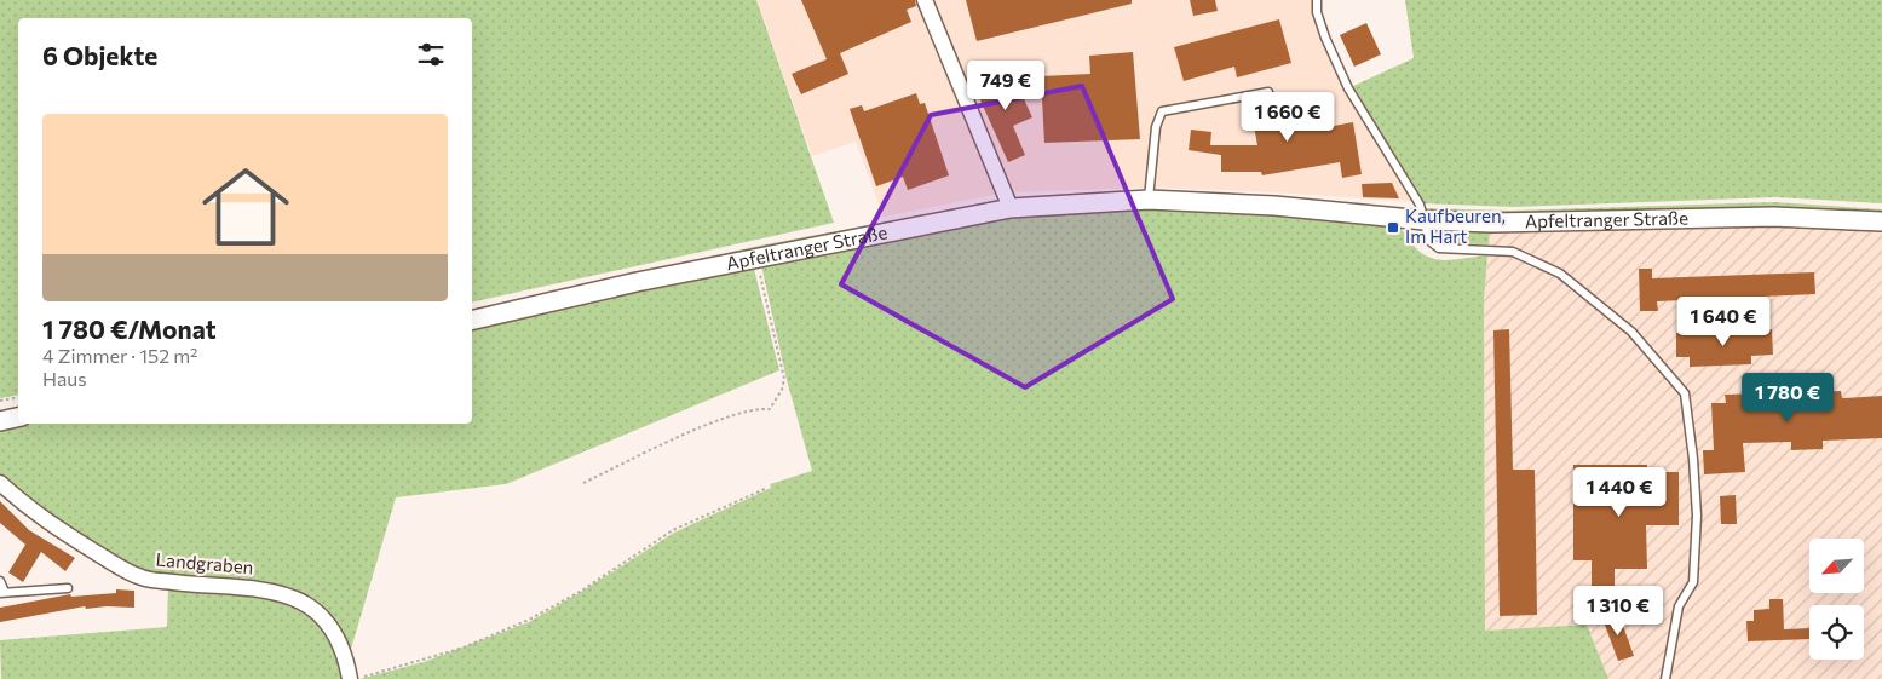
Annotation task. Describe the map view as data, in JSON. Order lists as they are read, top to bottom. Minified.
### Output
{"streets":{"street":["Apfeltranger Straße","Landgraben"]},"places":{"transit":["Kaufbeuren, Im Hart"]},"north":"bottom left","page":{"heading":"6 Objekte","price":["749 €","1 660 €","1 640 €","1 780 €","1 440 €","1 310 €"],"list":[{"name":"1 780 €/Monat","note":"4 Zimmer · 152 m² · Haus"}]}}
